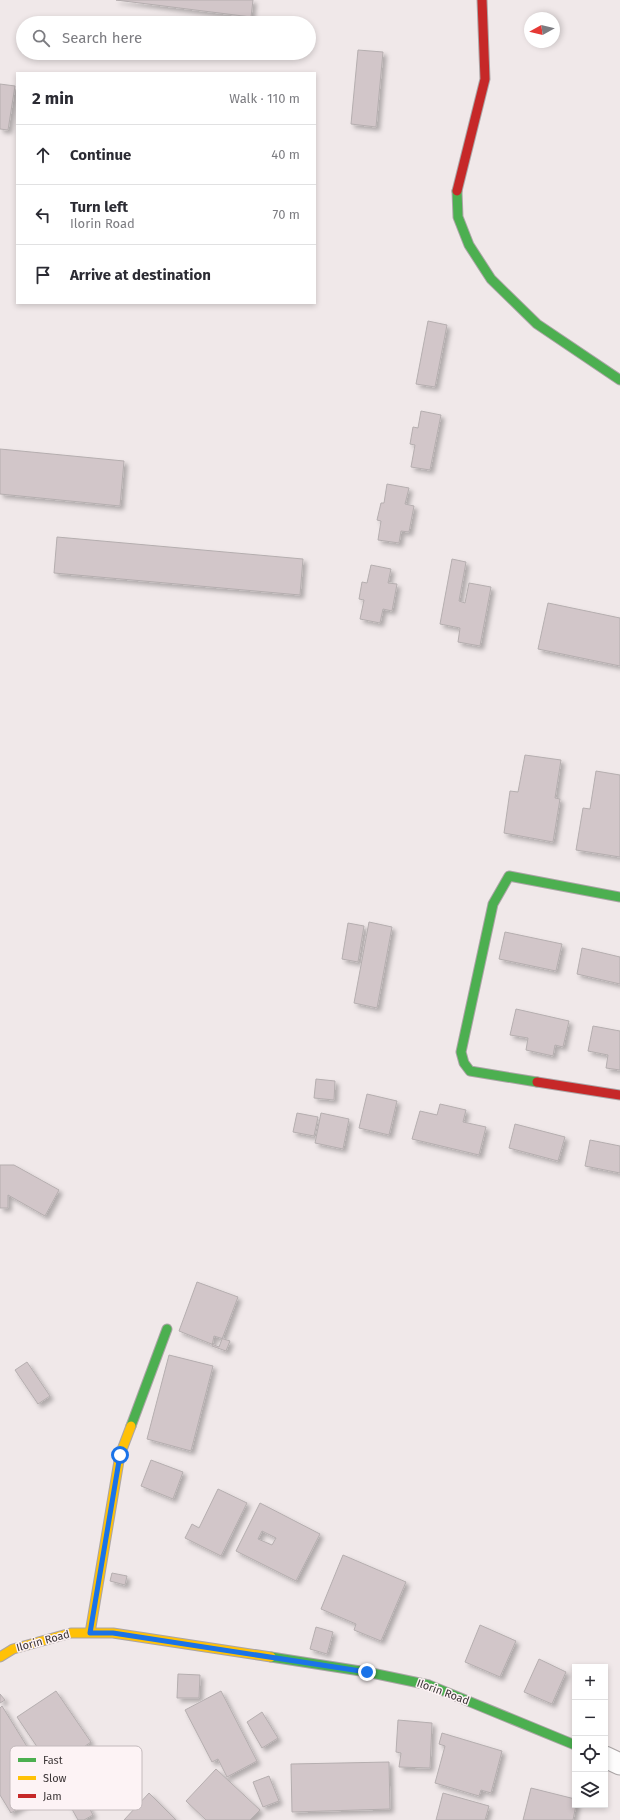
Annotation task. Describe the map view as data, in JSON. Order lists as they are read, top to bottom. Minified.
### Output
{"streets":{"street":["Ilorin Road"]},"legend":["Fast","Slow","Jam"],"north":"left","page":{"search":"Search here","heading":["2 min","Walk · 110 m"],"list":[["Continue","40 m"],["Turn left","Ilorin Road","70 m"],"Arrive at destination"],"map_buttons":["+","−"]}}
